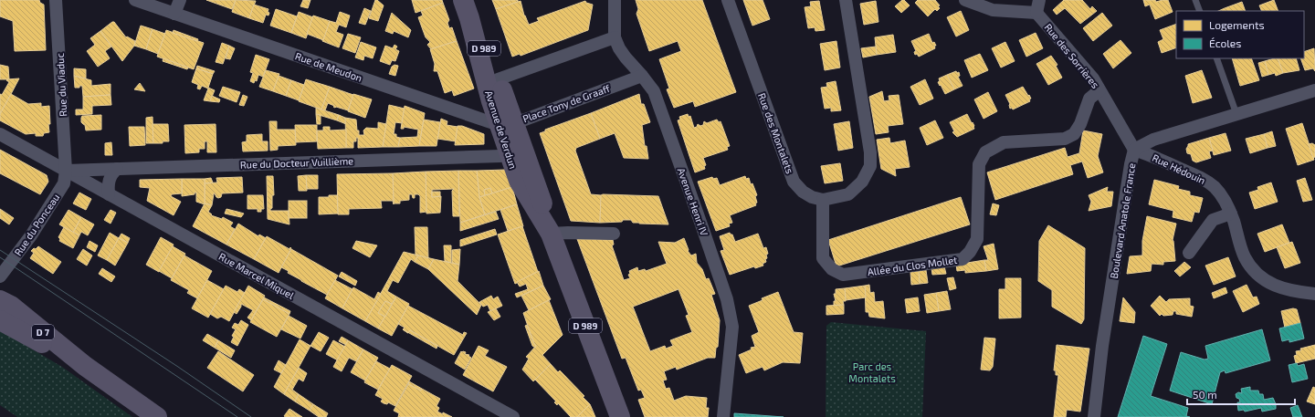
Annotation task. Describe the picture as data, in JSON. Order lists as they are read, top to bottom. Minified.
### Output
{"streets":{"main road":["D 989","Avenue de Verdun","D 7"],"street":["Rue des Sorrières","Rue de Meudon","Rue du Viaduc","Place Tony de Graaff","Rue des Montalets","Rue du Docteur Vuillième","Rue Hédouin","Avenue Henri IV","Boulevard Anatole France","Rue du Ponceau","Allée du Clos Mollet","Rue Marcel Miquel"]},"crossings":[["Rue des Sorrières","Rue Hédouin"],["Rue des Sorrières","Boulevard Anatole France"],["Rue des Sorrières","Allée du Clos Mollet"],["Rue de Meudon","Place Tony de Graaff"],["Rue de Meudon","Avenue de Verdun"],["Rue de Meudon","Rue du Docteur Vuillième"],["Rue du Viaduc","Rue du Docteur Vuillième"],["Rue du Viaduc","Rue du Ponceau"],["Rue du Viaduc","Rue Marcel Miquel"],["Place Tony de Graaff","Avenue de Verdun"],["Place Tony de Graaff","Rue du Docteur Vuillième"],["Place Tony de Graaff","Avenue Henri IV"],["Avenue de Verdun","Rue du Docteur Vuillième"],["Rue des Montalets","Allée du Clos Mollet"],["Rue du Docteur Vuillième","Rue du Ponceau"],["Rue du Docteur Vuillième","Rue Marcel Miquel"],["Rue Hédouin","Boulevard Anatole France"],["Rue du Ponceau","Rue Marcel Miquel"]],"parks":["Parc des Montalets"],"legend":["Logements","Écoles"],"scale_bar":"50 m"}
